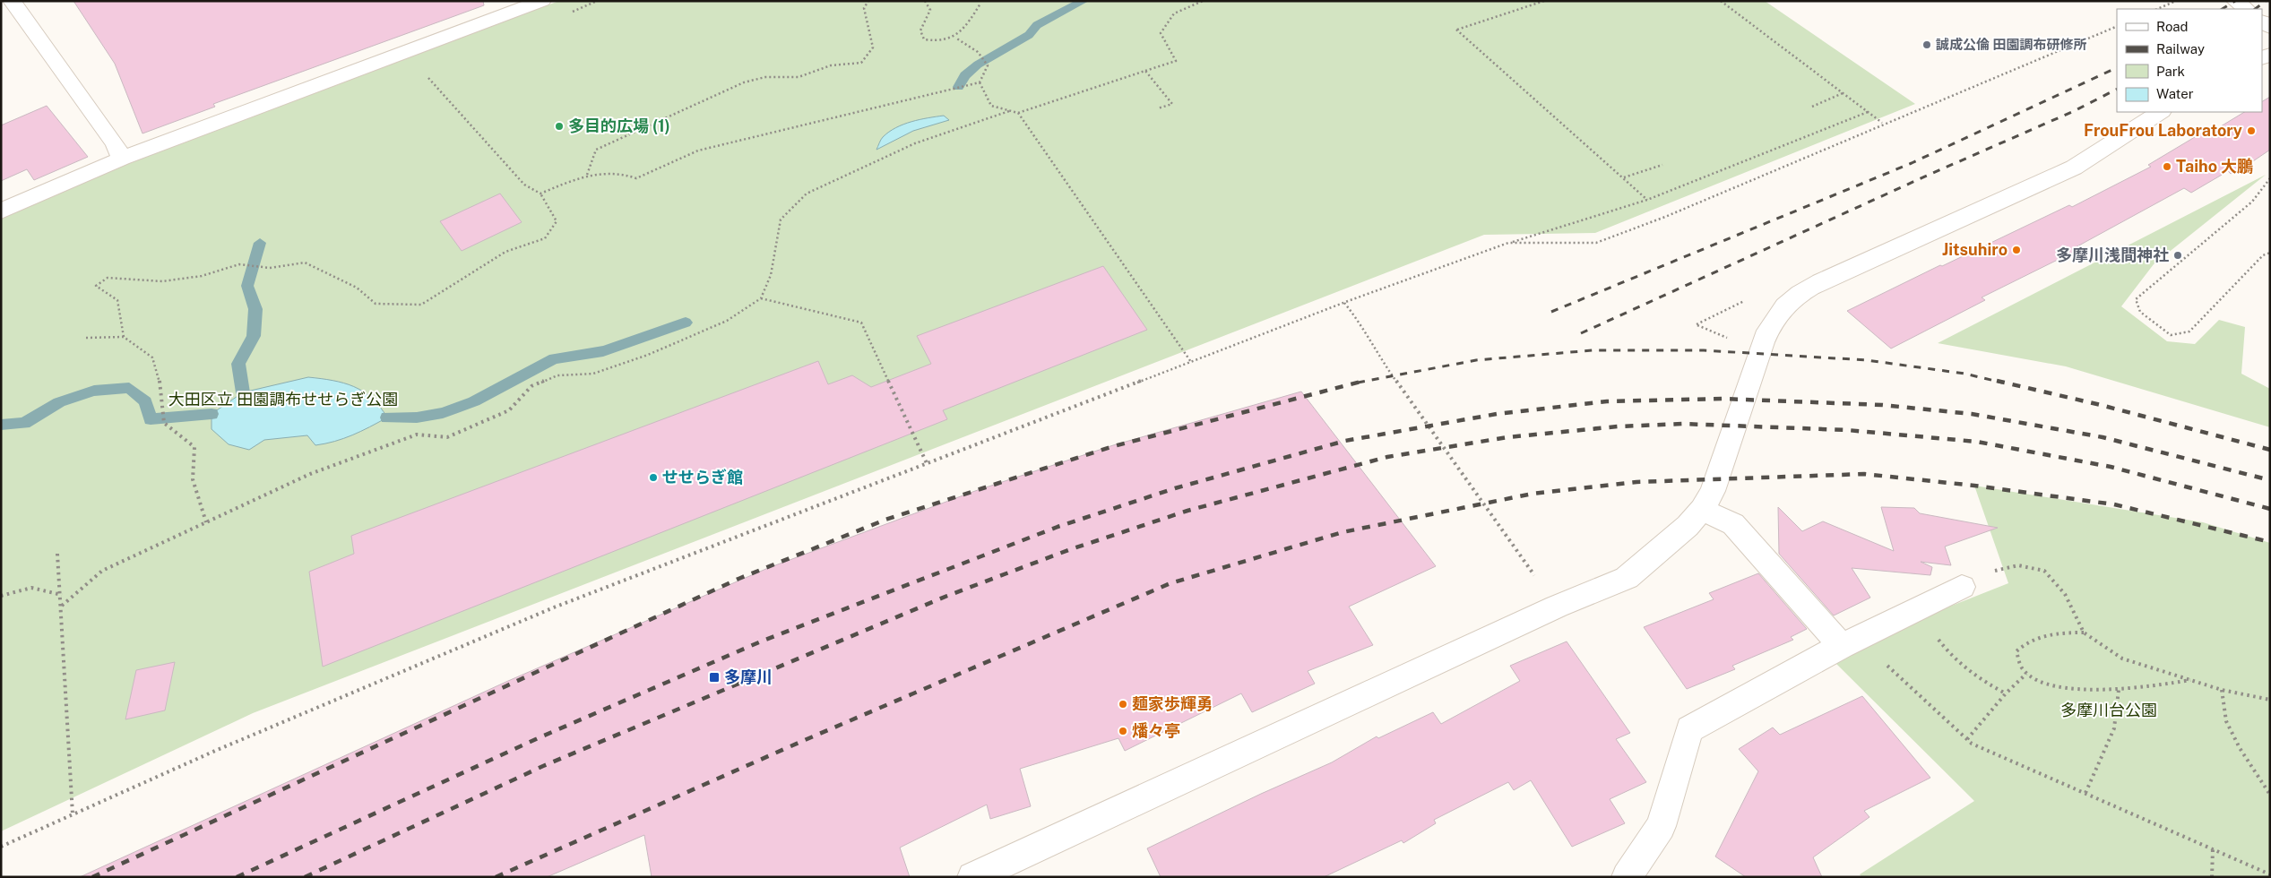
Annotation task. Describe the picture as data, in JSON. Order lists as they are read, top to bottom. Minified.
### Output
{"parks":["大田区立 田園調布せせらぎ公園","多摩川台公園"],"places":{"other":["誠成公倫 田園調布研修所","多目的広場 (1)","FrouFrou Laboratory","Taiho 大鵬","Jitsuhiro","多摩川浅間神社","せせらぎ館","麺家歩輝勇","燔々亭"],"transit":["多摩川"]},"legend":["Road","Railway","Park","Water"]}
